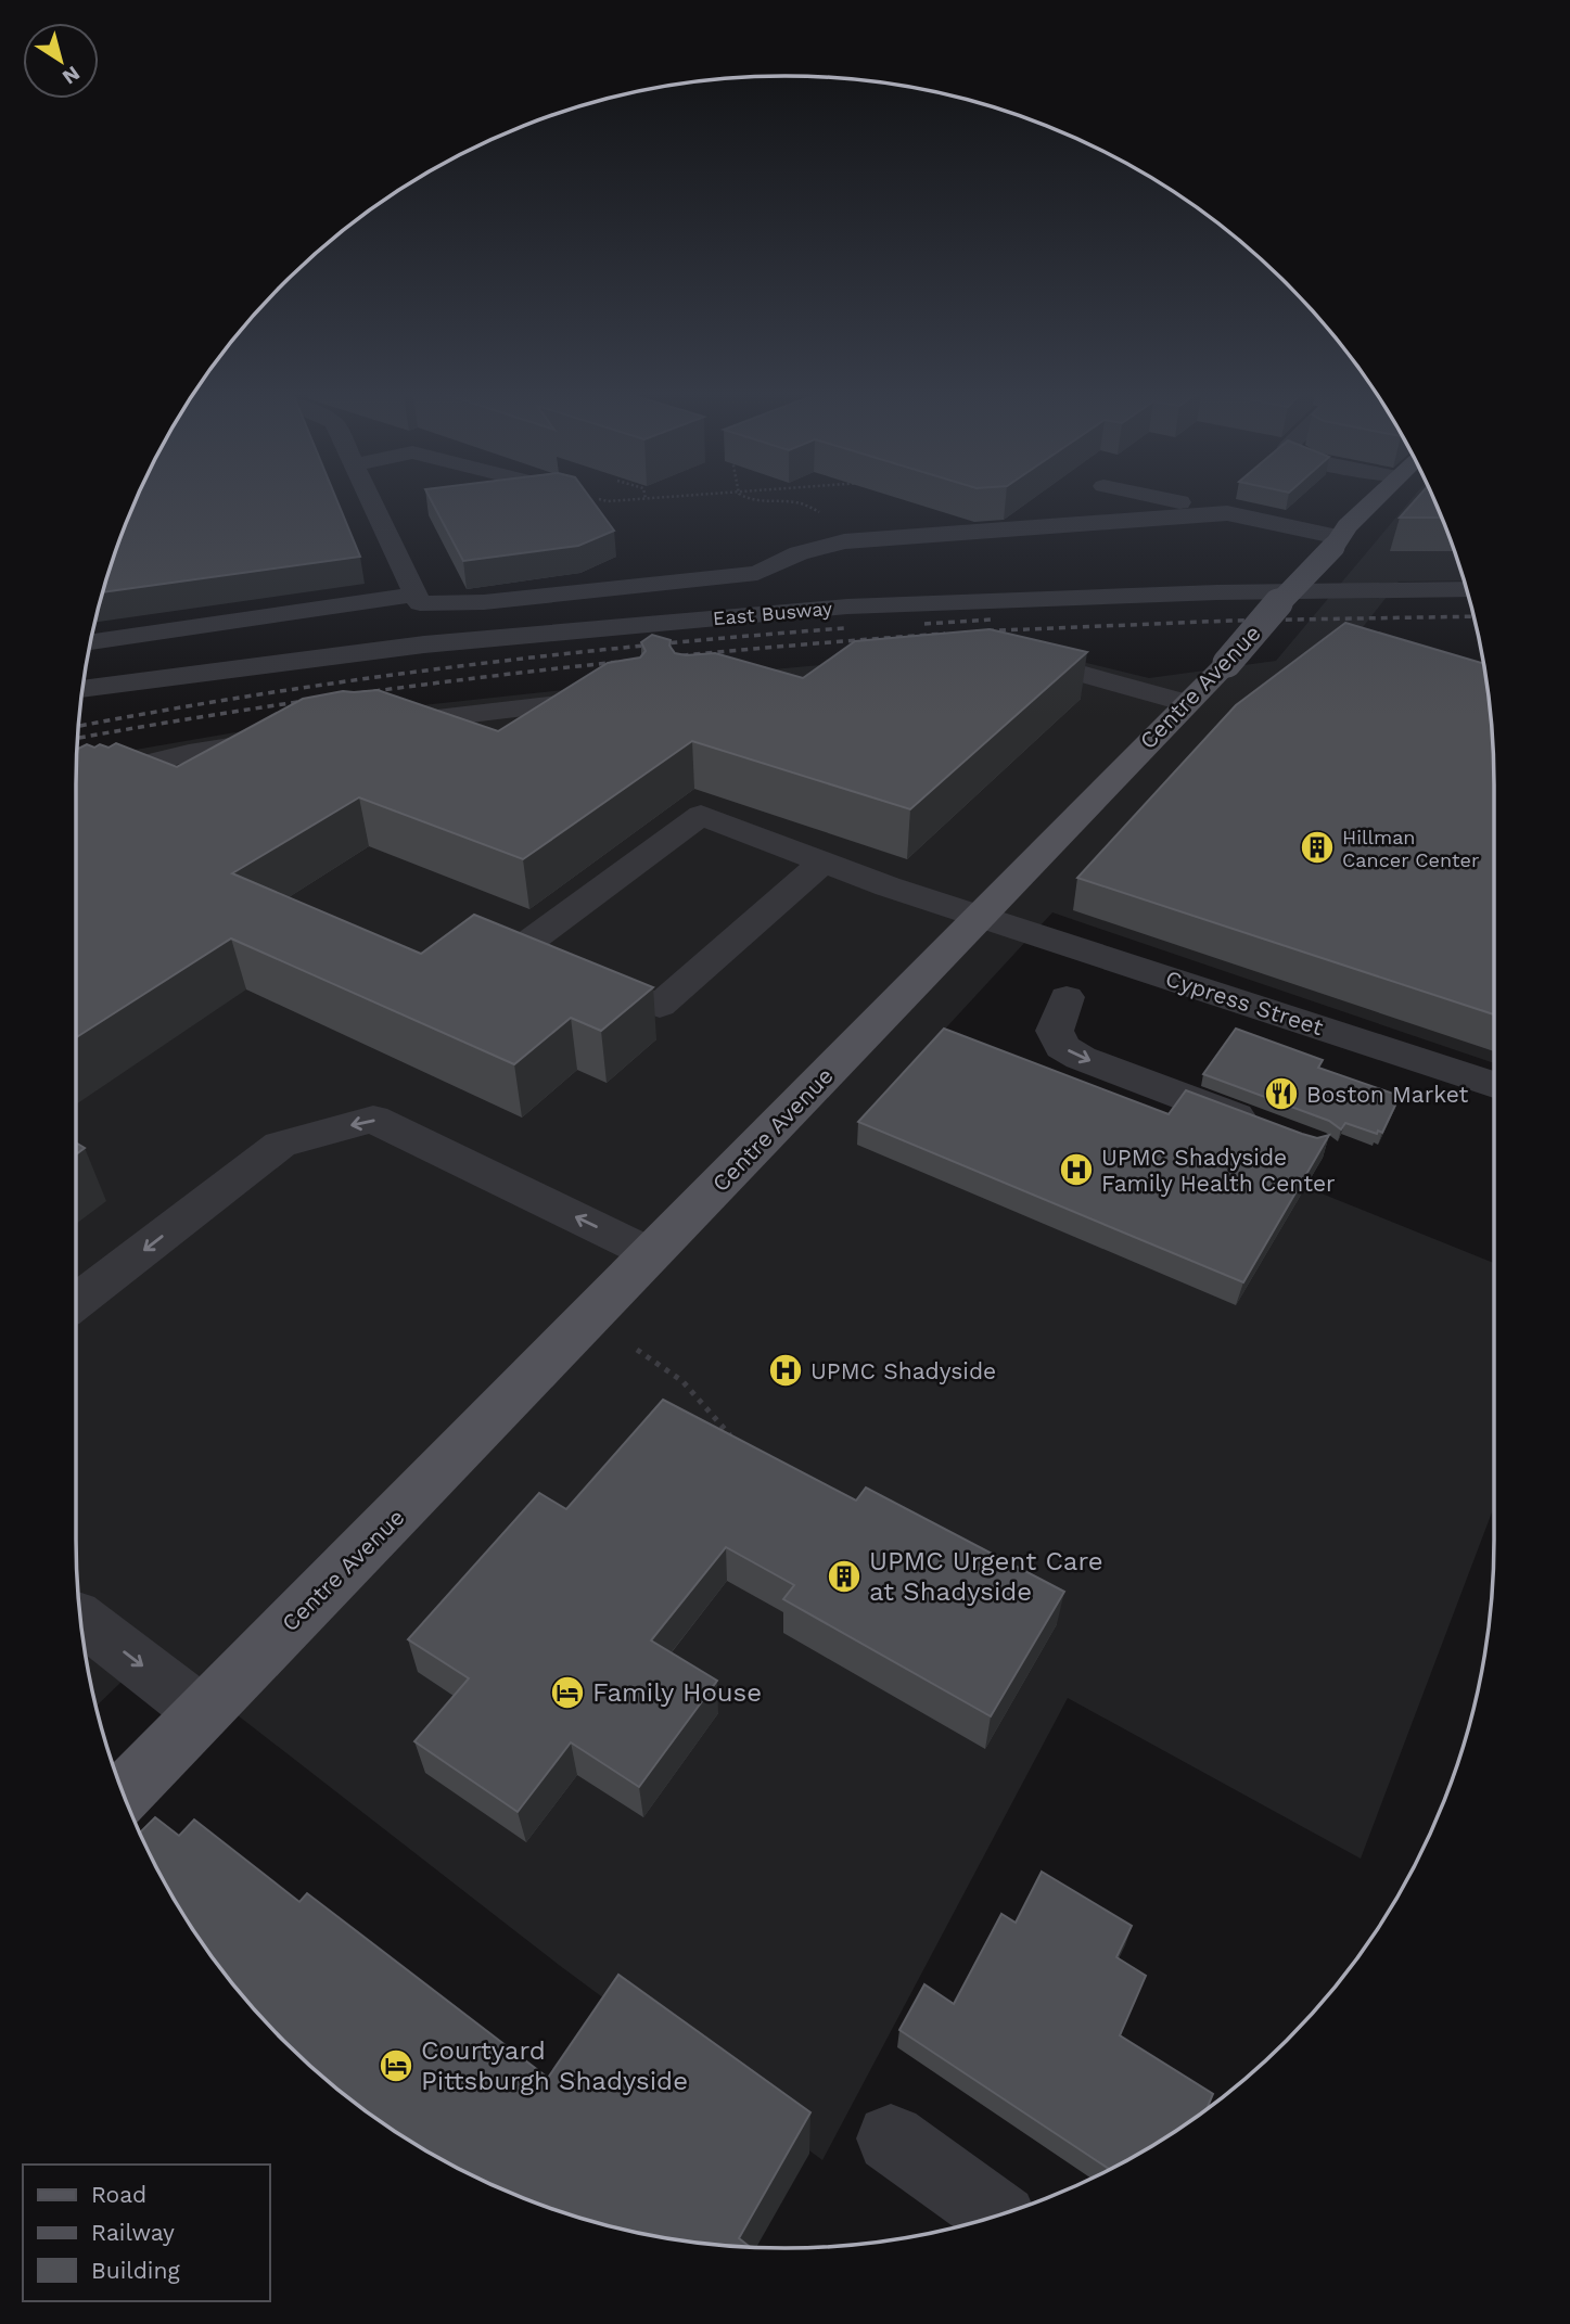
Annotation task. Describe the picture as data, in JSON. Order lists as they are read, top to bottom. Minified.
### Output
{"streets":{"main road":["Centre Avenue"],"street":["East Busway","Cypress Street"]},"crossings":[["Centre Avenue","Cypress Street"]],"places":{"building":["Hillman Cancer Center","UPMC Urgent Care at Shadyside"],"restaurant":["Boston Market"],"hospital":["UPMC Shadyside Family Health Center","UPMC Shadyside"],"hotel":["Family House","Courtyard Pittsburgh Shadyside"]},"legend":["Road","Railway","Building"],"north":"bottom right"}
